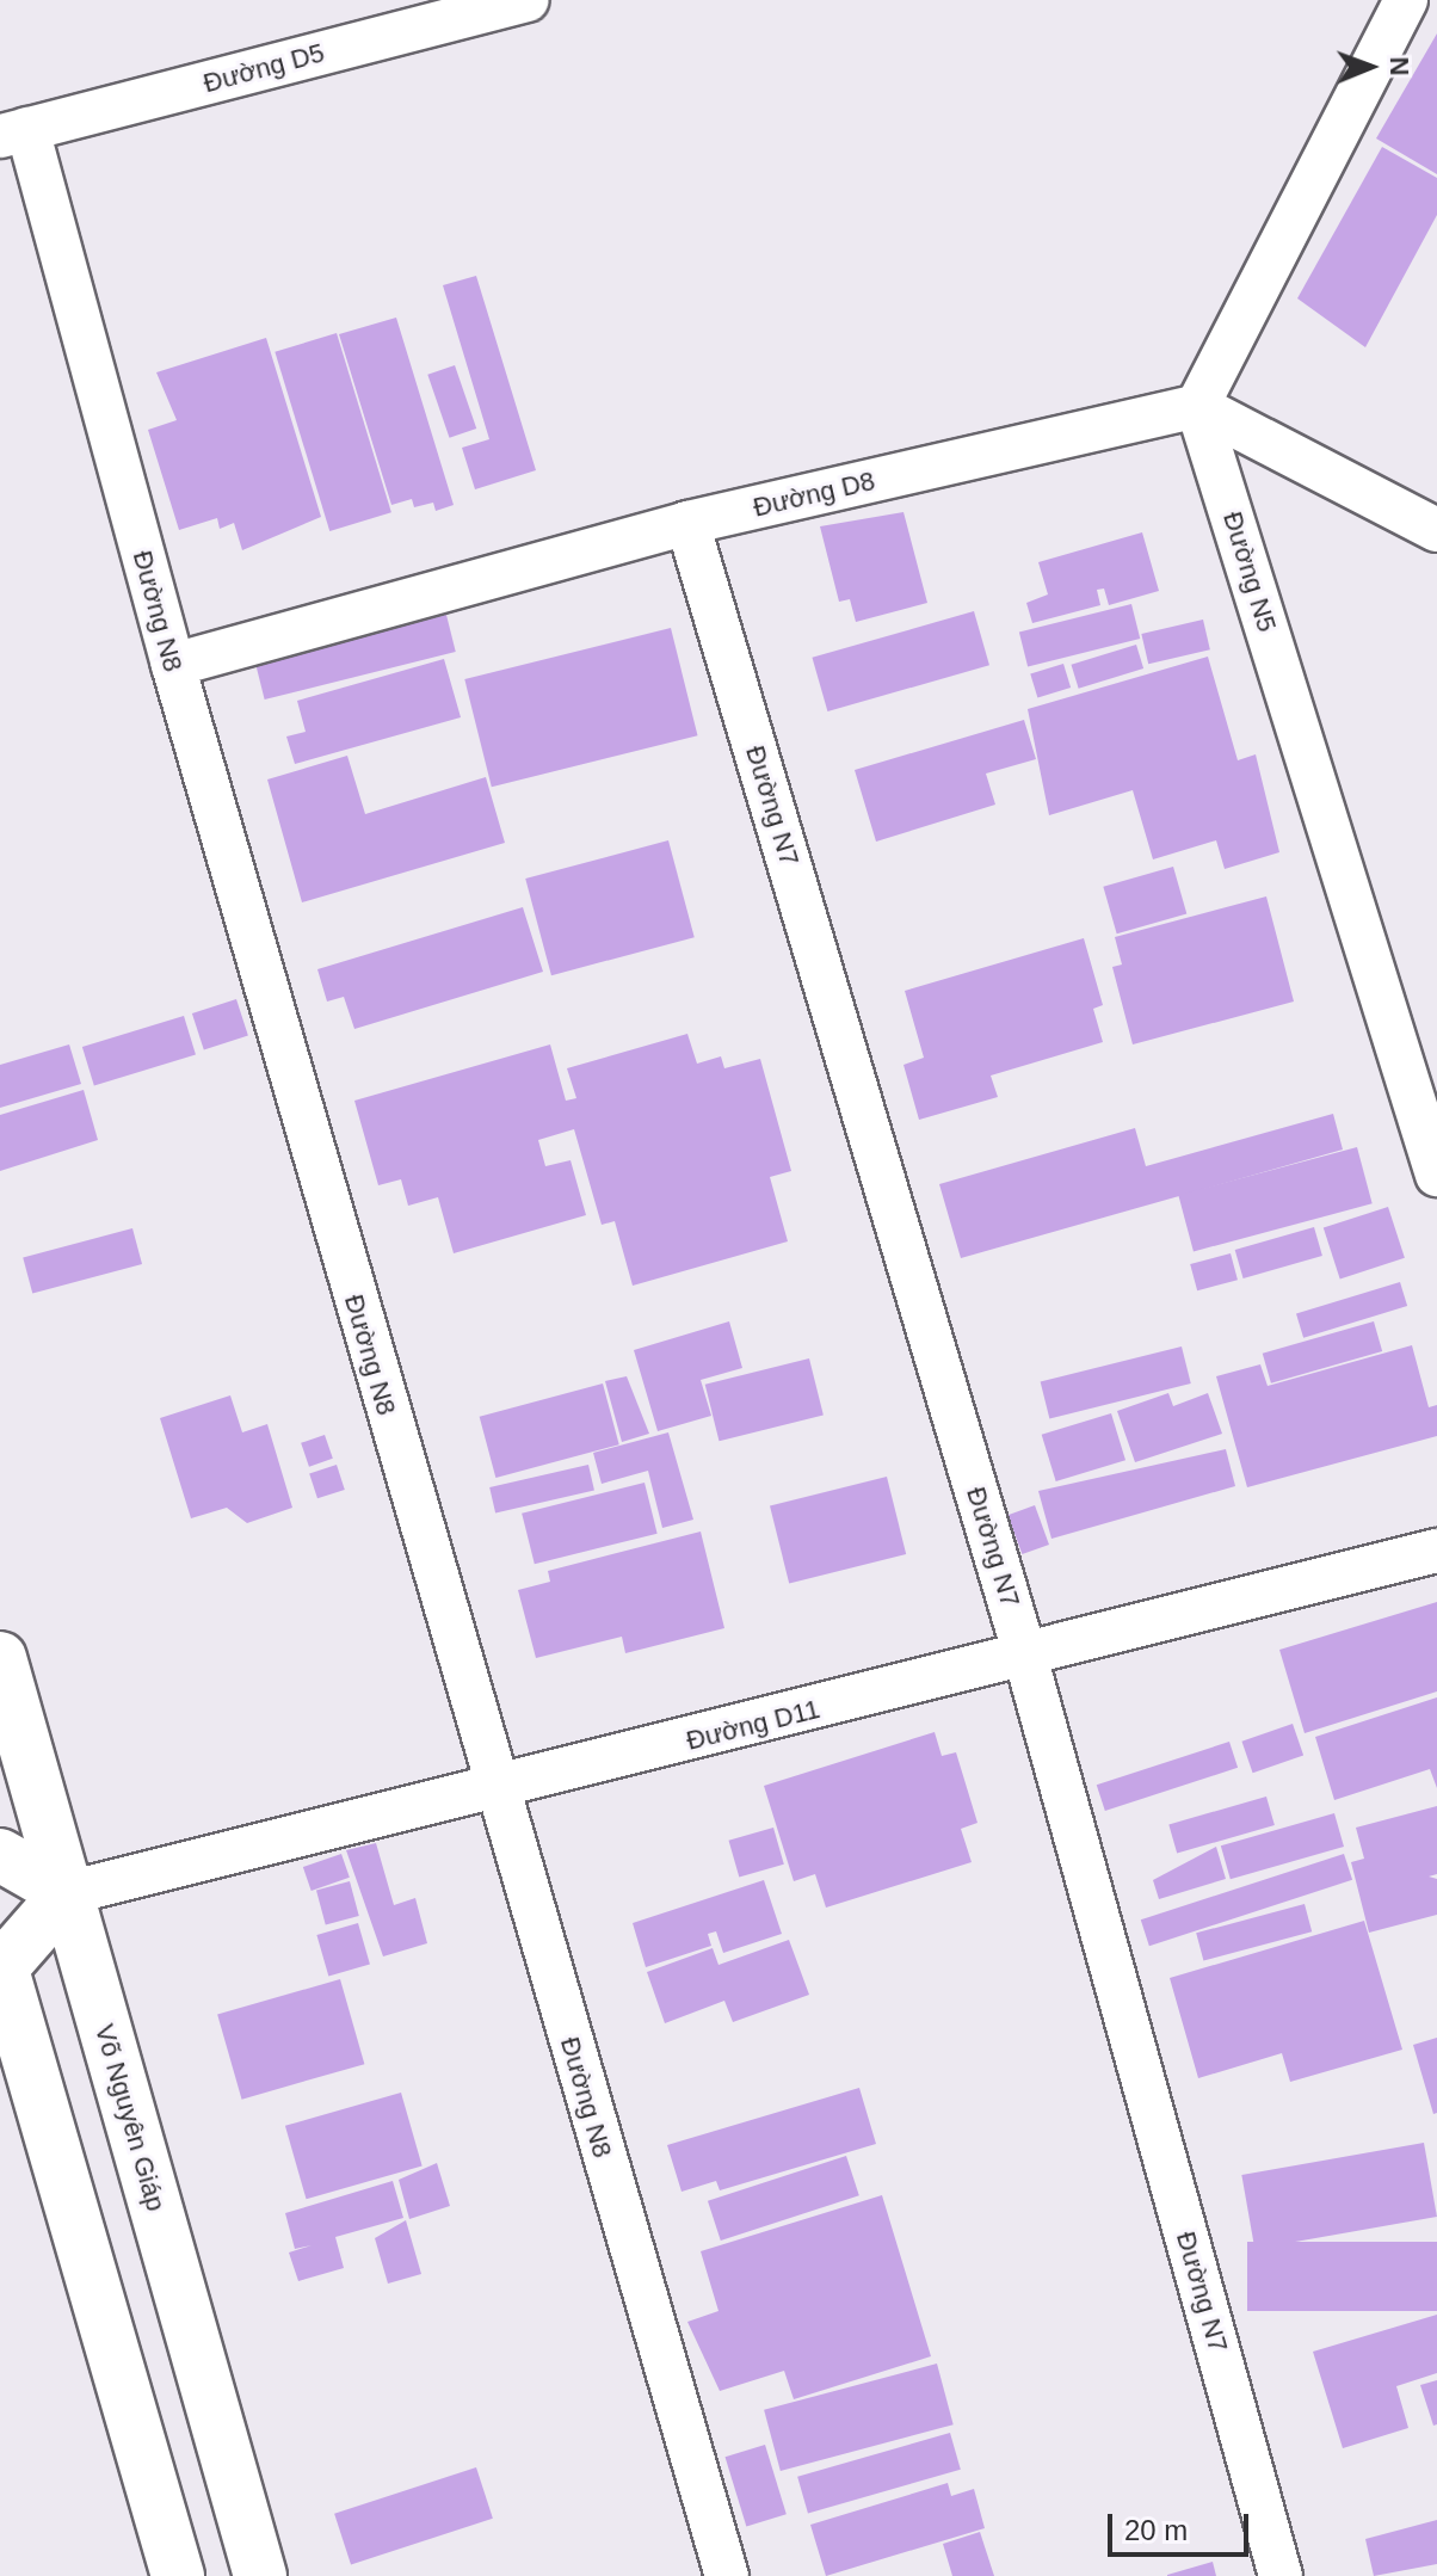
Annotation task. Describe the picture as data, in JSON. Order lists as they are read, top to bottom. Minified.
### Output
{"streets":{"main road":["Võ Nguyên Giáp"],"street":["Đường D5","Đường D8","Đường N5","Đường N8","Đường N7","Đường D11"]},"crossings":[["Đường D5","Đường N8"],["Đường D8","Đường N5"],["Đường D8","Đường N8"],["Đường D8","Đường N7"],["Đường N8","Đường D11"],["Đường N7","Đường D11"],["Đường D11","Võ Nguyên Giáp"]],"scale_bar":"20 m","north":"right"}
